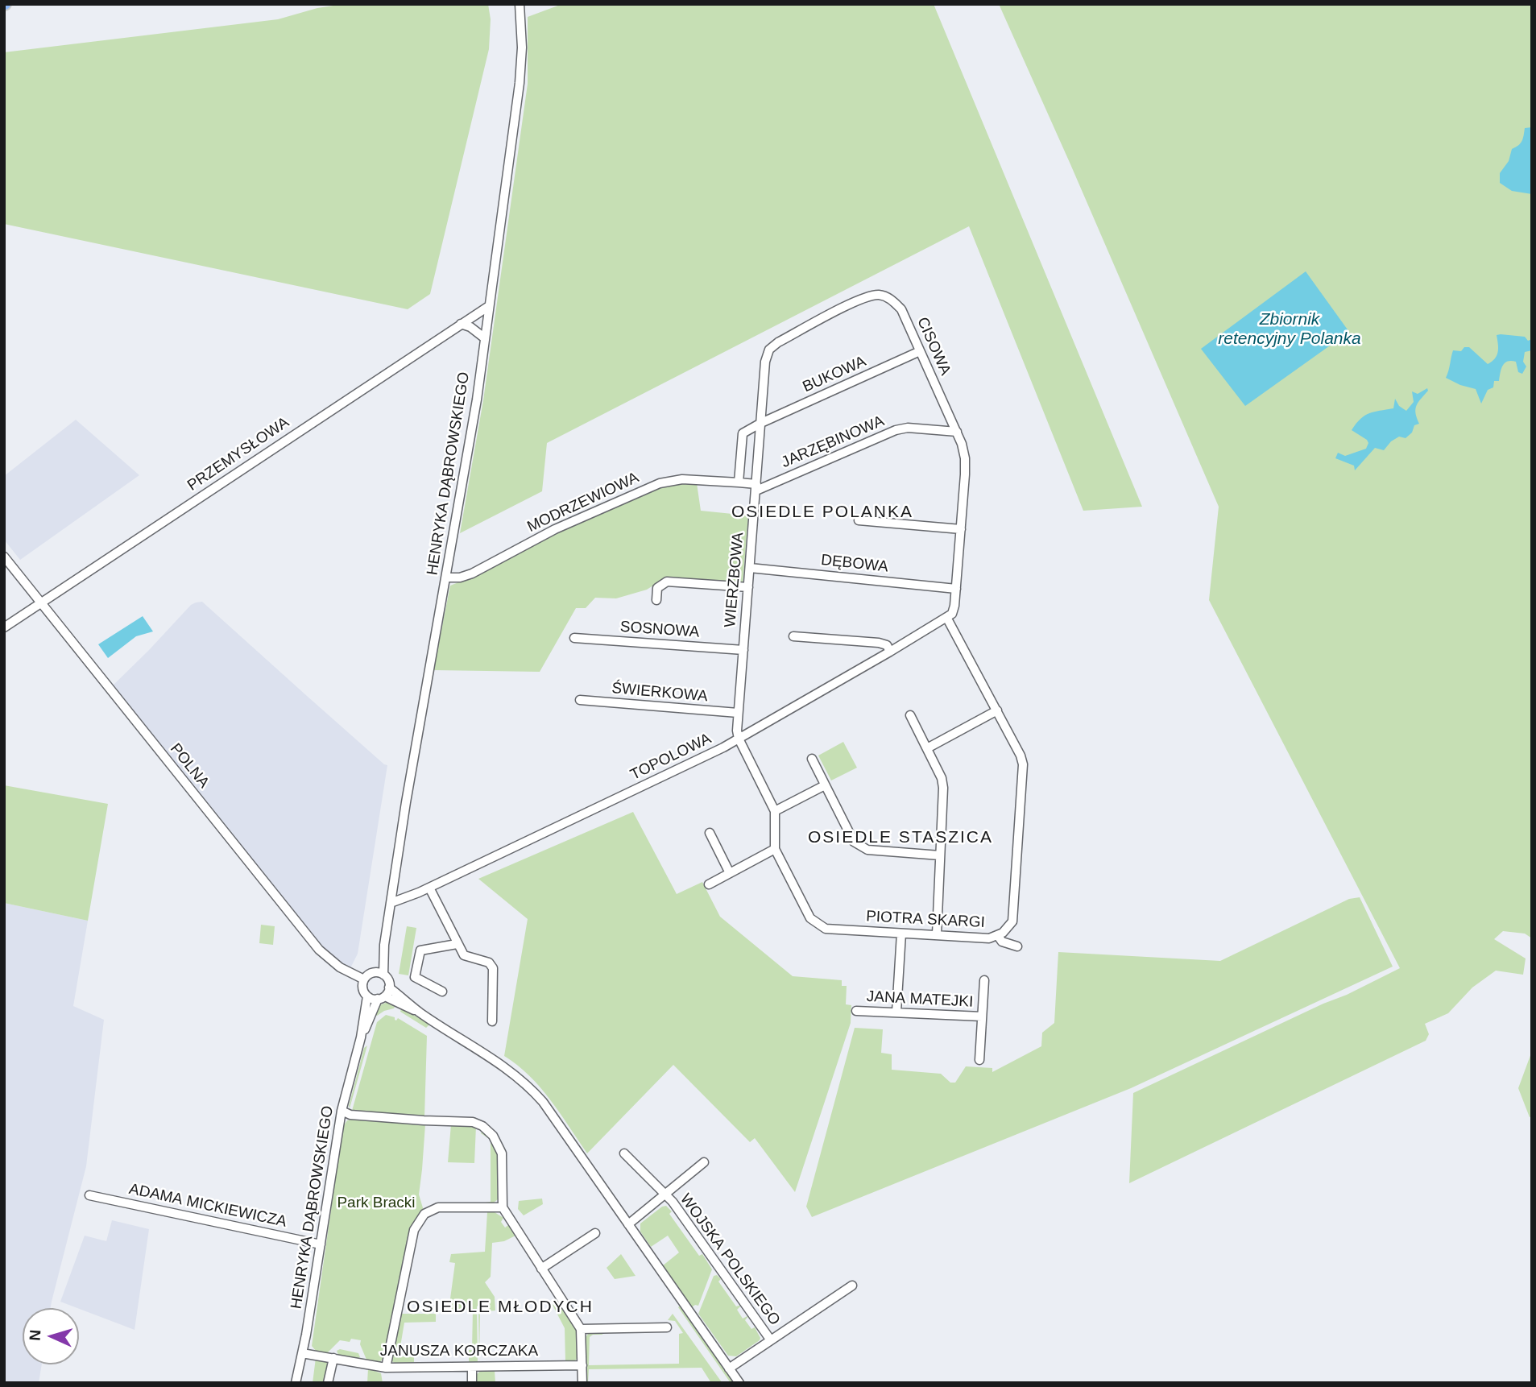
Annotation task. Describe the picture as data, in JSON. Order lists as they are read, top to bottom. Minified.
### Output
{"streets":{"street":["CISOWA","BUKOWA","JARZĘBINOWA","PRZEMYSŁOWA","HENRYKA DĄBROWSKIEGO","MODRZEWIOWA","DĘBOWA","WIERZBOWA","SOSNOWA","ŚWIERKOWA","TOPOLOWA","POLNA","PIOTRA SKARGI","JANA MATEJKI","ADAMA MICKIEWICZA","WOJSKA POLSKIEGO","JANUSZA KORCZAKA"]},"crossings":[["CISOWA","BUKOWA"],["CISOWA","JARZĘBINOWA"],["CISOWA","DĘBOWA"],["CISOWA","WIERZBOWA"],["CISOWA","TOPOLOWA"],["CISOWA","PIOTRA SKARGI"],["BUKOWA","MODRZEWIOWA"],["BUKOWA","WIERZBOWA"],["JARZĘBINOWA","MODRZEWIOWA"],["JARZĘBINOWA","WIERZBOWA"],["PRZEMYSŁOWA","HENRYKA DĄBROWSKIEGO"],["PRZEMYSŁOWA","POLNA"],["HENRYKA DĄBROWSKIEGO","MODRZEWIOWA"],["HENRYKA DĄBROWSKIEGO","TOPOLOWA"],["HENRYKA DĄBROWSKIEGO","ADAMA MICKIEWICZA"],["HENRYKA DĄBROWSKIEGO","JANUSZA KORCZAKA"],["MODRZEWIOWA","WIERZBOWA"],["DĘBOWA","WIERZBOWA"],["WIERZBOWA","SOSNOWA"],["WIERZBOWA","ŚWIERKOWA"],["WIERZBOWA","TOPOLOWA"],["WIERZBOWA","PIOTRA SKARGI"],["TOPOLOWA","PIOTRA SKARGI"]],"districts":["OSIEDLE POLANKA","OSIEDLE STASZICA","OSIEDLE MŁODYCH"],"water":["Zbiornik retencyjny Polanka"],"parks":["Park Bracki"],"north":"left"}
